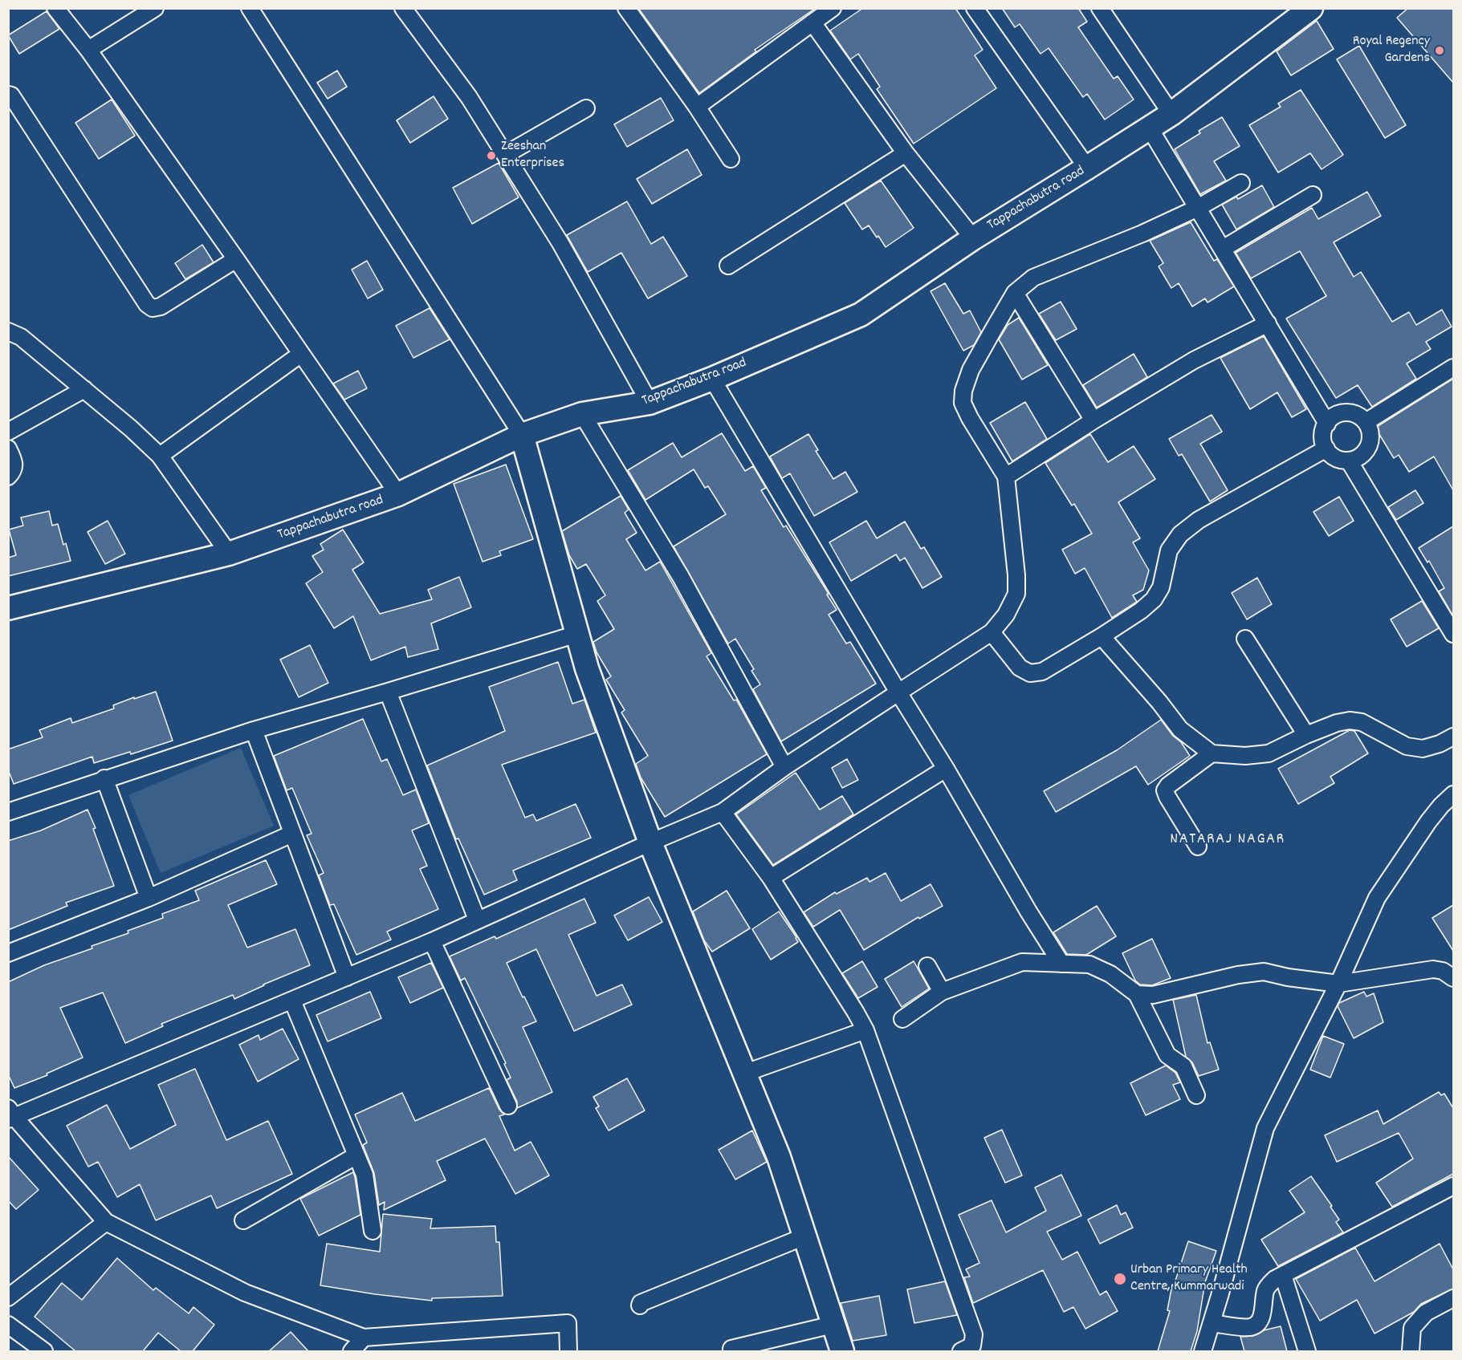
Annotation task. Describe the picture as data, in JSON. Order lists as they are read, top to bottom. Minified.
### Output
{"streets":{"main road":["Tappachabutra road"]},"districts":["NATARAJ NAGAR"],"places":["Royal Regency Gardens","Zeeshan Enterprises","Urban Primary Health Centre, Kummarwadi"]}
